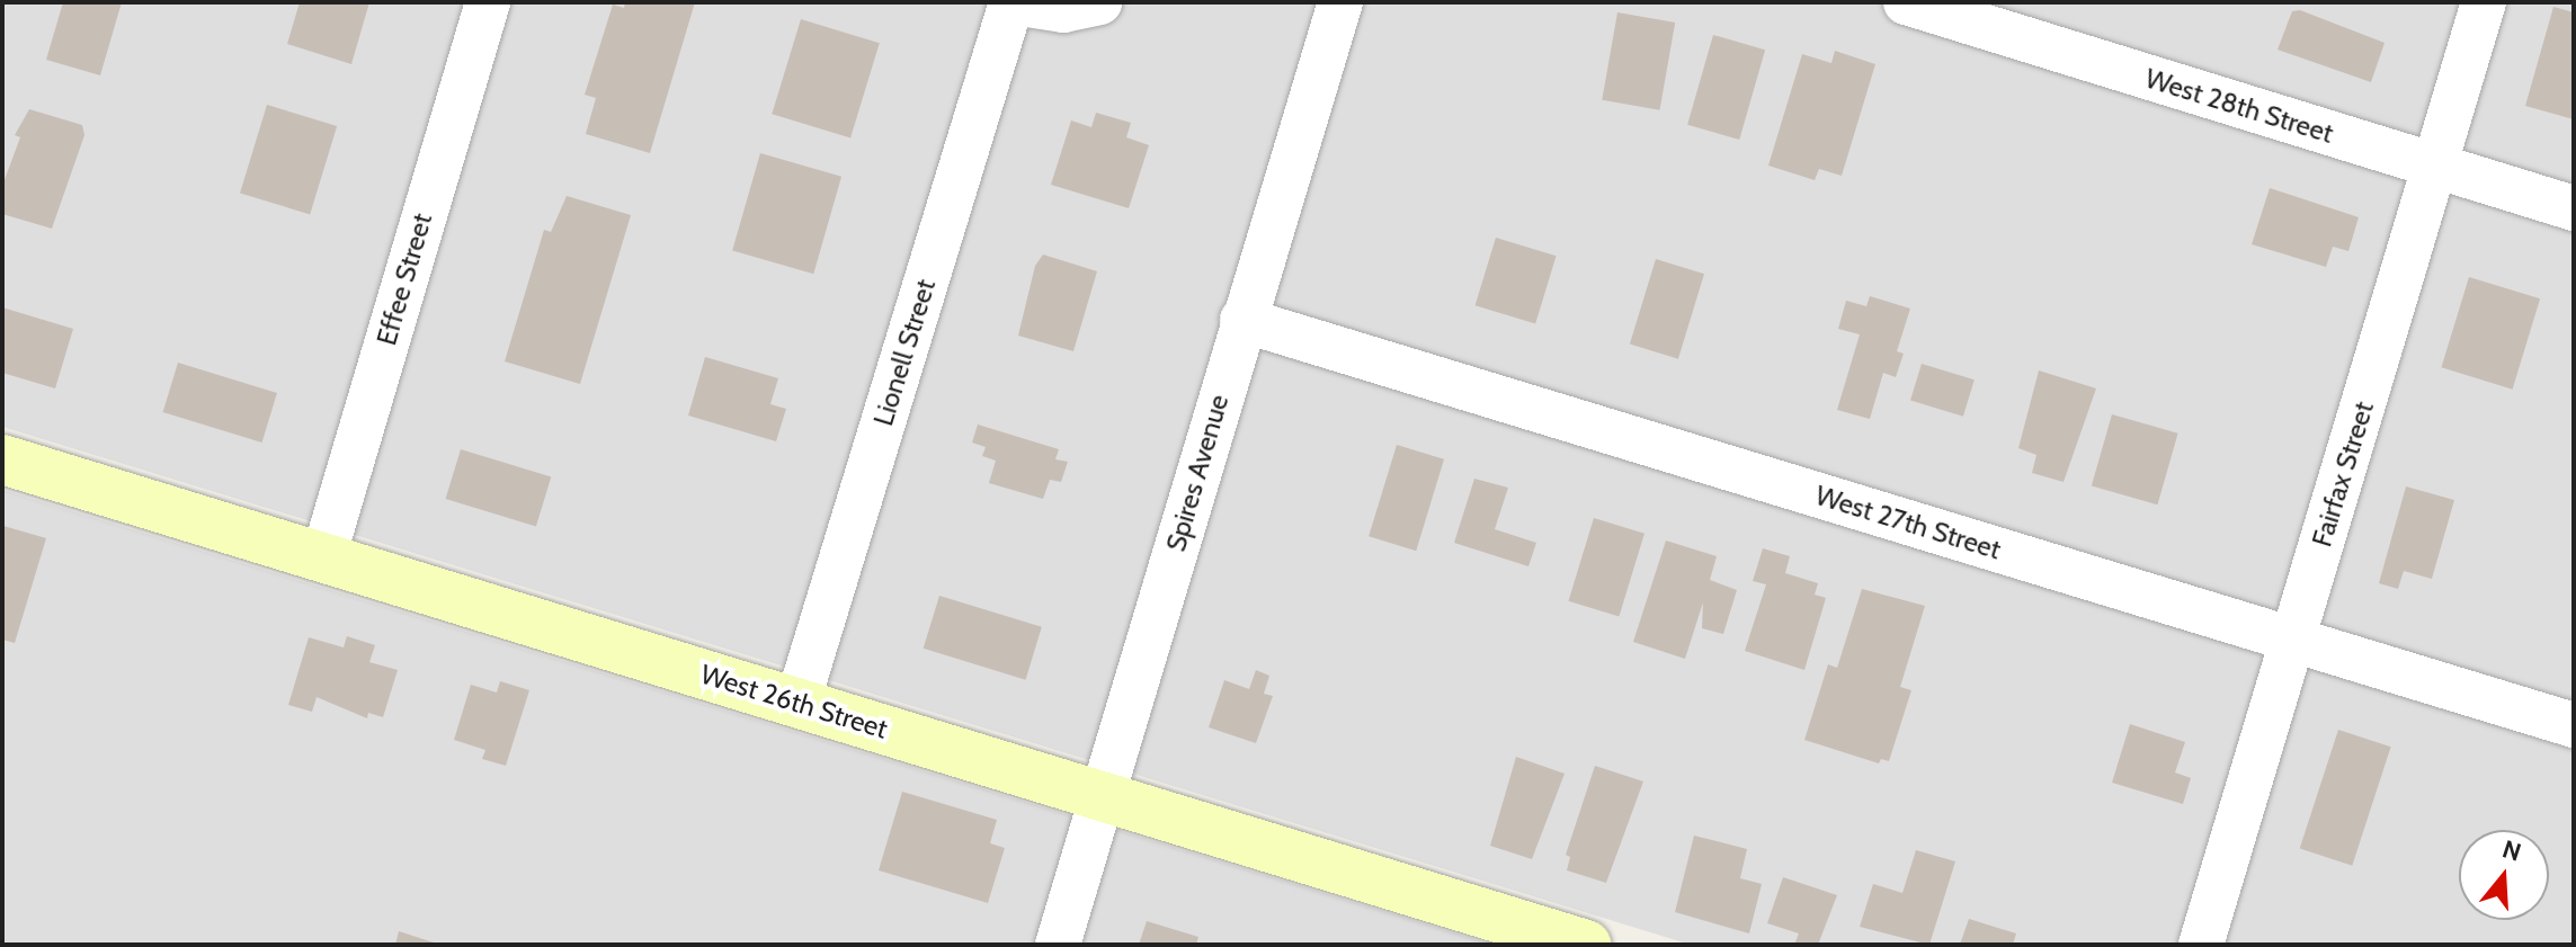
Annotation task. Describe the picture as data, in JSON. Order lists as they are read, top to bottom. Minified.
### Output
{"streets":{"main road":["West 26th Street"],"street":["West 28th Street","Effee Street","Lionell Street","Spires Avenue","Fairfax Street","West 27th Street"]},"crossings":[["West 28th Street","Fairfax Street"],["Effee Street","West 26th Street"],["Lionell Street","West 26th Street"],["Spires Avenue","West 27th Street"],["Spires Avenue","West 26th Street"],["Fairfax Street","West 27th Street"]],"north":"top"}
